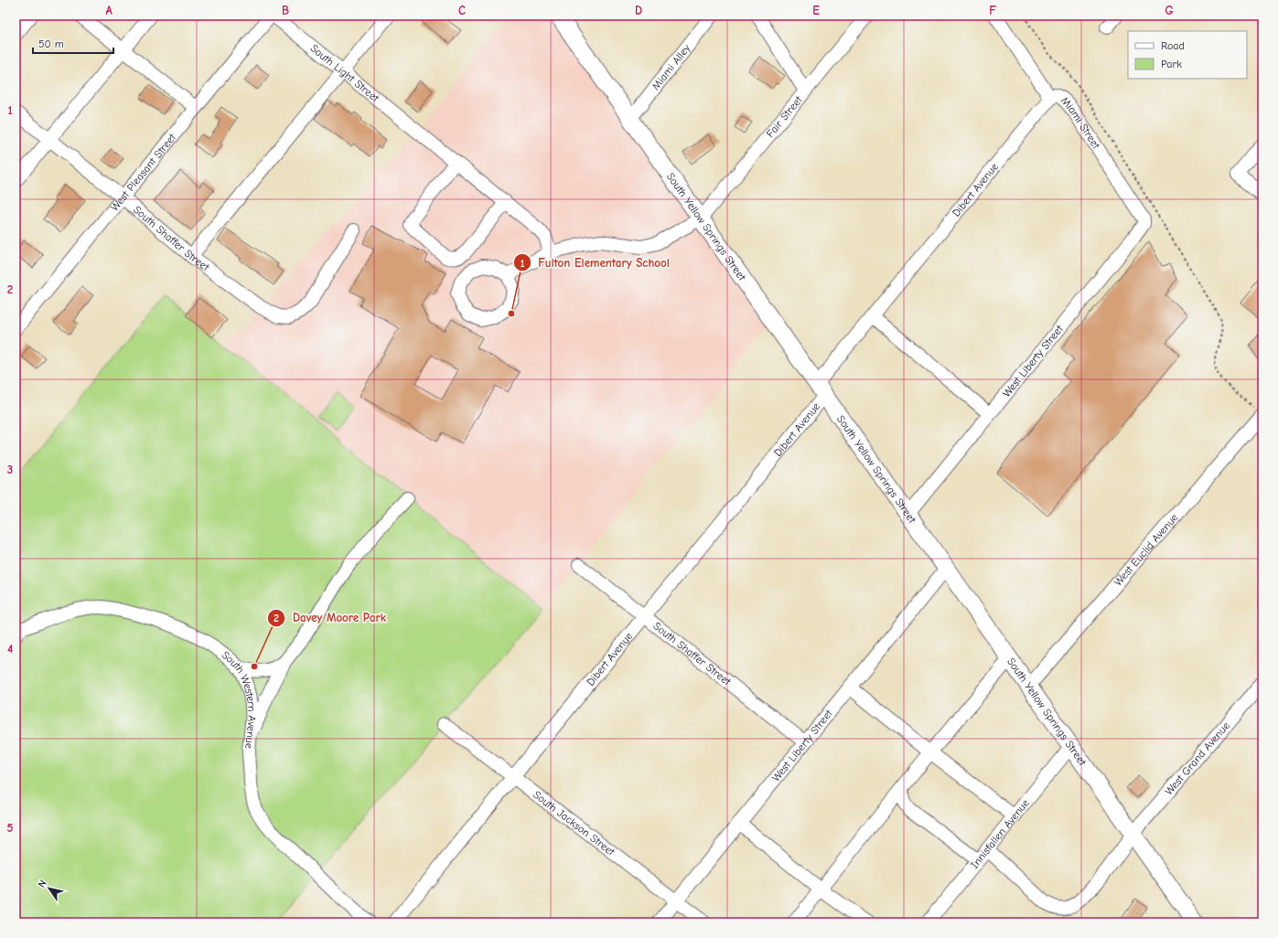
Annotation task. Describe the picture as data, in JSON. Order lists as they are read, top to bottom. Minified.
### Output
{"streets":{"main road":["South Yellow Springs Street"],"street":["Miami Alley","South Light Street","Fair Street","Miami Street","West Pleasant Street","Dibert Avenue","South Shaffer Street","West Liberty Street","West Euclid Avenue","South Western Avenue","West Grand Avenue","South Jackson Street","Innisfallen Avenue"]},"crossings":[["Miami Alley","South Yellow Springs Street"],["South Light Street","West Pleasant Street"],["Fair Street","South Yellow Springs Street"],["Miami Street","Dibert Avenue"],["Miami Street","West Liberty Street"],["West Pleasant Street","South Shaffer Street"],["Dibert Avenue","South Yellow Springs Street"],["Dibert Avenue","South Shaffer Street"],["Dibert Avenue","South Jackson Street"],["South Yellow Springs Street","West Liberty Street"],["South Yellow Springs Street","West Euclid Avenue"],["South Yellow Springs Street","West Grand Avenue"],["South Yellow Springs Street","Innisfallen Avenue"],["South Shaffer Street","West Liberty Street"],["West Liberty Street","South Jackson Street"],["West Grand Avenue","Innisfallen Avenue"]],"places":["Fulton Elementary School","Davey Moore Park"],"legend":["Road","Park"],"scale_bar":"50 m","north":"top left","grid":{"columns":["A","B","C","D","E","F","G"],"rows":["1","2","3","4","5"]}}
